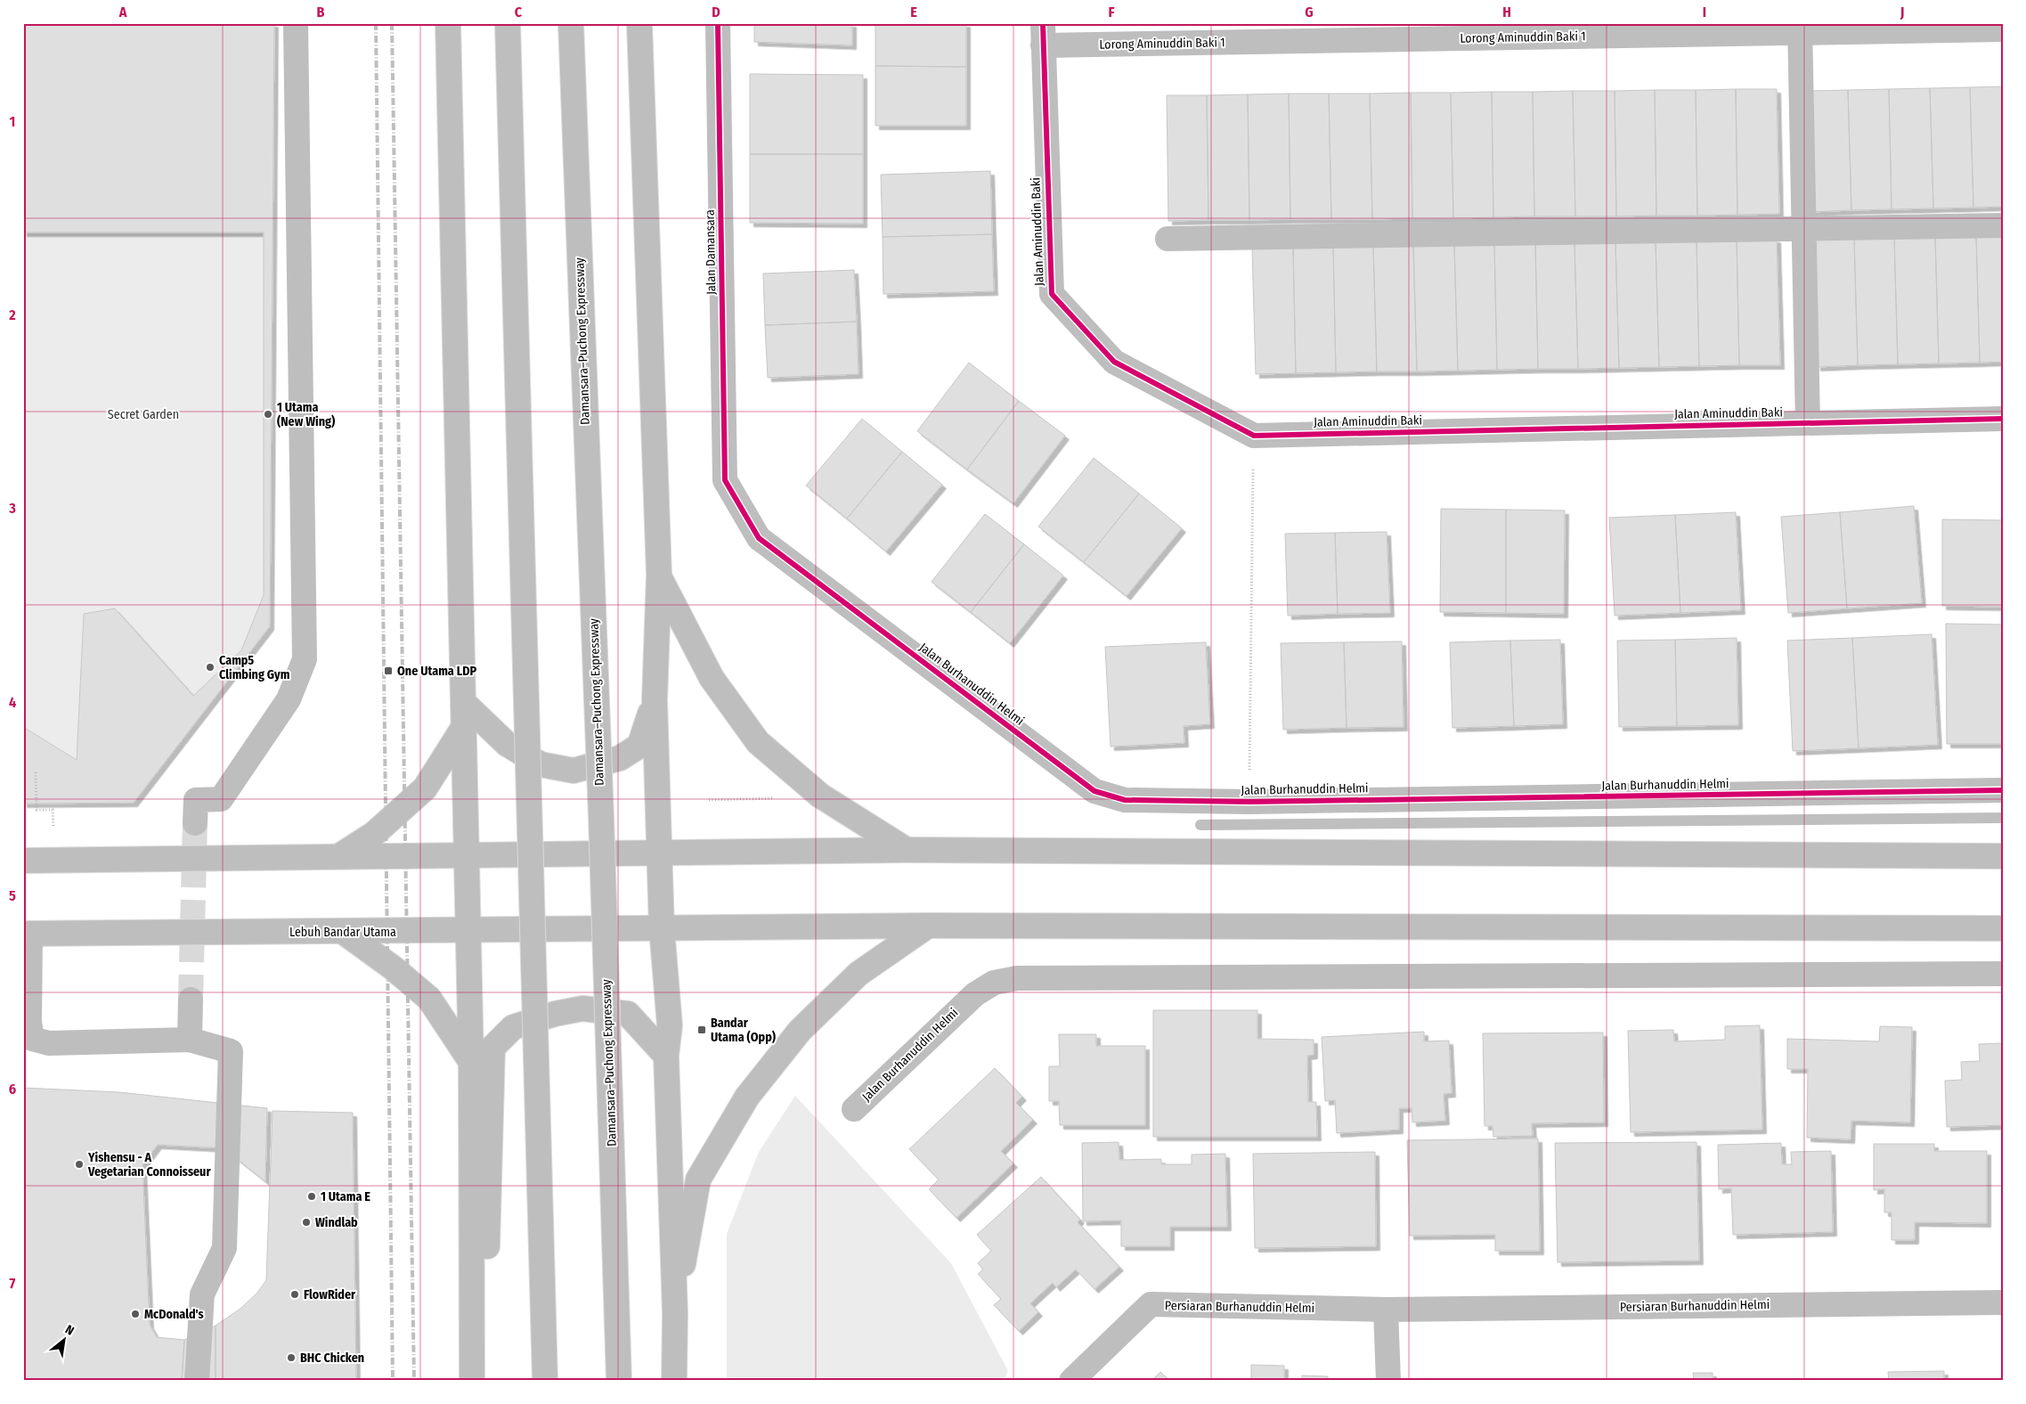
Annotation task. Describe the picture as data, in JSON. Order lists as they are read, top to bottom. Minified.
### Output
{"streets":{"main road":["Lorong Aminuddin Baki 1","Jalan Aminuddin Baki","Jalan Damansara","Damansara–Puchong Expressway","Jalan Burhanuddin Helmi","Lebuh Bandar Utama","Persiaran Burhanuddin Helmi"]},"crossings":[["Lorong Aminuddin Baki 1","Jalan Aminuddin Baki"],["Jalan Damansara","Jalan Burhanuddin Helmi"]],"parks":["Secret Garden"],"places":{"other":["1 Utama (New Wing)","Camp5 Climbing Gym","Yishensu - A Vegetarian Connoisseur","1 Utama E","Windlab","FlowRider","McDonald's","BHC Chicken"],"transit":["One Utama LDP","Bandar Utama (Opp)"]},"north":"top right","grid":{"columns":["A","B","C","D","E","F","G","H","I","J"],"rows":["1","2","3","4","5","6","7"]}}
